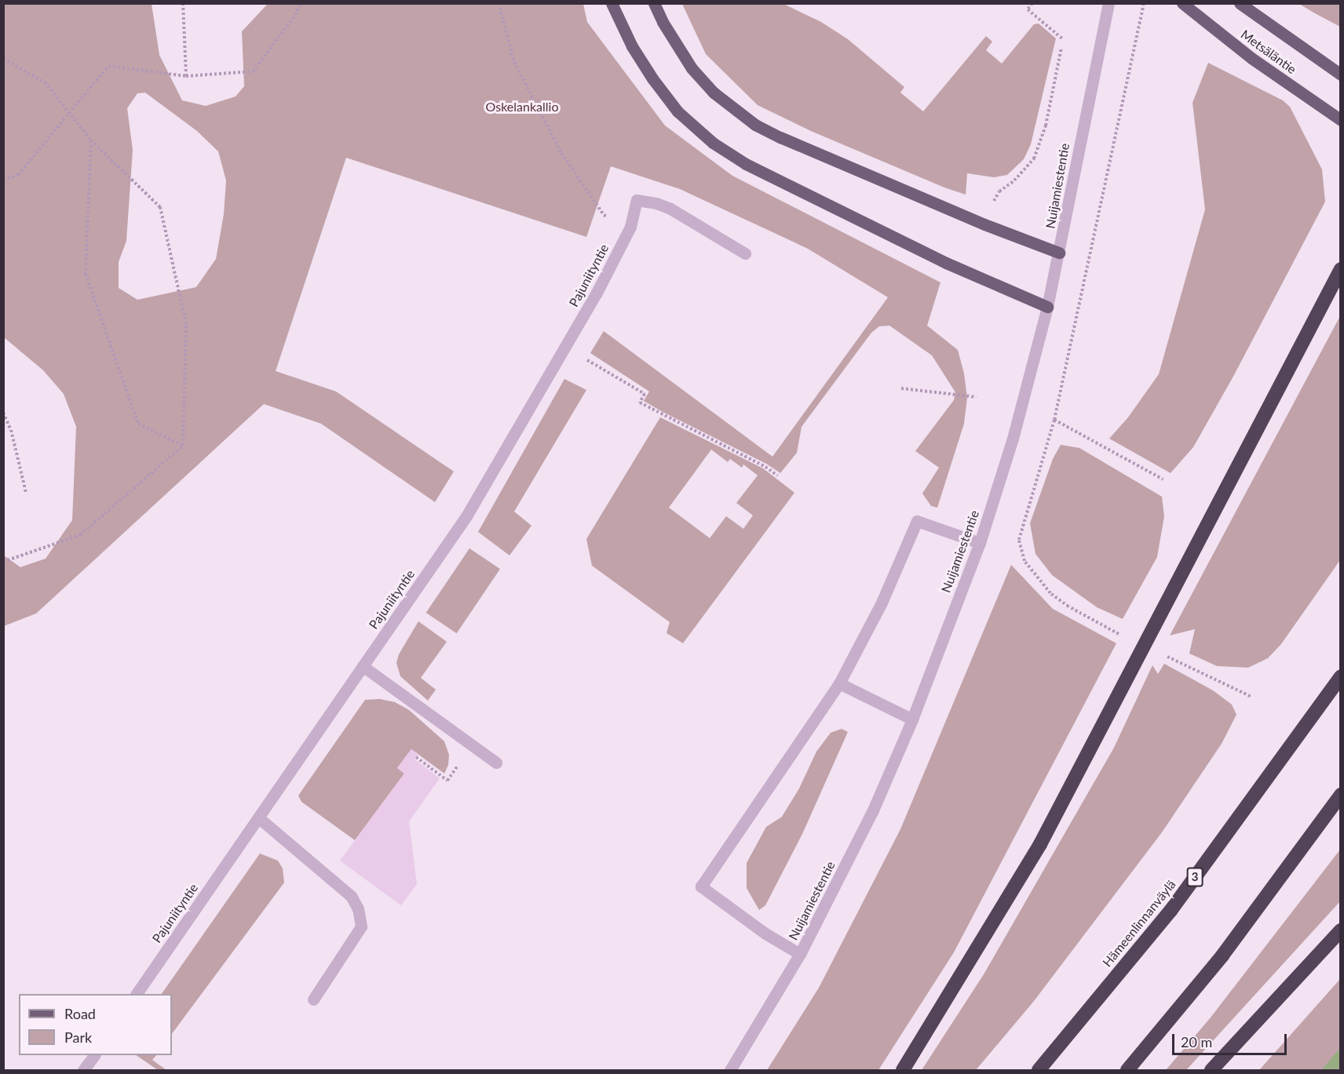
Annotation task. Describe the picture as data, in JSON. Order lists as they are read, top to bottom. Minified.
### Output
{"streets":{"highway":["3","Hämeenlinnanväylä"],"main road":["Metsäläntie"],"street":["Nuijamiestentie","Pajuniityntie"]},"parks":["Oskelankallio"],"legend":["Road","Park"],"scale_bar":"20 m"}
